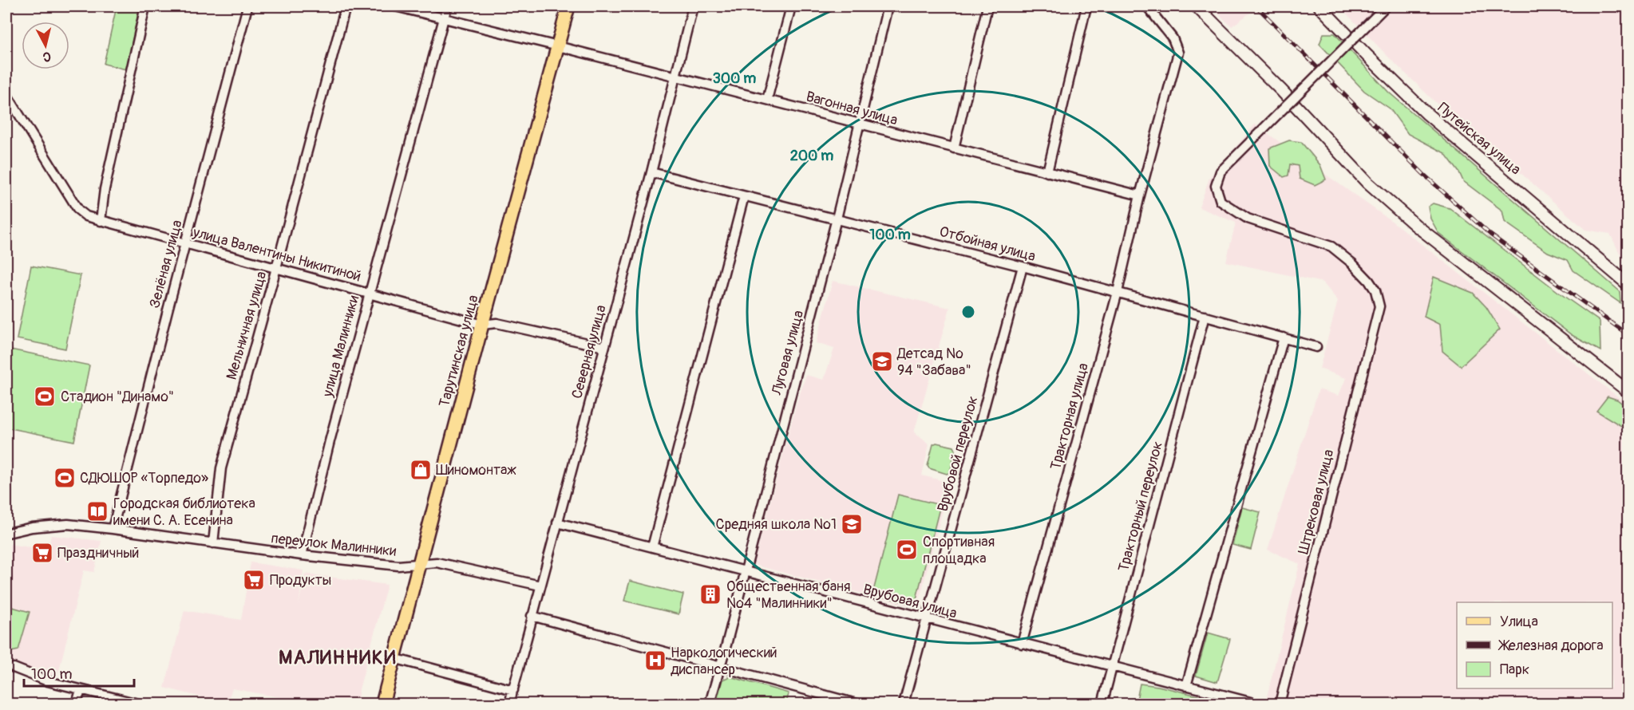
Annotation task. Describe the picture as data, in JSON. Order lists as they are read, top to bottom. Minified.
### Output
{"streets":{"main road":["Путейская улица","Тарутинская улица"],"street":["Вагонная улица","Отбойная улица","улица Валентины Никитиной","Зелёная улица","Мельничная улица","улица Малинники","Северная улица","Луговая улица","Тракторная улица","Врубовой переулок","Штрековая улица","Тракторный переулок","переулок Малинники","Врубовая улица"]},"crossings":[["Вагонная улица","улица Малинники"],["Вагонная улица","Тарутинская улица"],["Вагонная улица","Северная улица"],["Вагонная улица","Луговая улица"],["Вагонная улица","Тракторная улица"],["Отбойная улица","Северная улица"],["Отбойная улица","Луговая улица"],["Отбойная улица","Тракторная улица"],["Отбойная улица","Врубовой переулок"],["Отбойная улица","Тракторный переулок"],["улица Валентины Никитиной","Зелёная улица"],["улица Валентины Никитиной","Мельничная улица"],["улица Валентины Никитиной","улица Малинники"],["улица Валентины Никитиной","Тарутинская улица"],["улица Валентины Никитиной","Северная улица"],["Зелёная улица","переулок Малинники"],["Мельничная улица","переулок Малинники"],["улица Малинники","переулок Малинники"],["Тарутинская улица","переулок Малинники"],["Северная улица","переулок Малинники"],["Северная улица","Врубовая улица"],["Луговая улица","Врубовая улица"],["Тракторная улица","Врубовая улица"],["Врубовой переулок","Врубовая улица"],["Тракторный переулок","Врубовая улица"]],"districts":["МАЛИННИКИ"],"places":{"school or university":["Детсад № 94 \"Забава\"","Средняя школа №1"],"sports":["Стадион \"Динамо\"","СДЮШОР «Торпедо»","Спортивная площадка"],"shop":["Шиномонтаж"],"library":["Городская библиотека имени С. А. Есенина"],"supermarket":["Праздничный","Продукты"],"building":["Общественная баня №4 \"Малинники\""],"hospital":["Наркологический диспансер"]},"legend":["Улица","Железная дорога","Парк"],"scale_bar":"100 m","north":"bottom","rings":["300 m","200 m","100 m"]}
